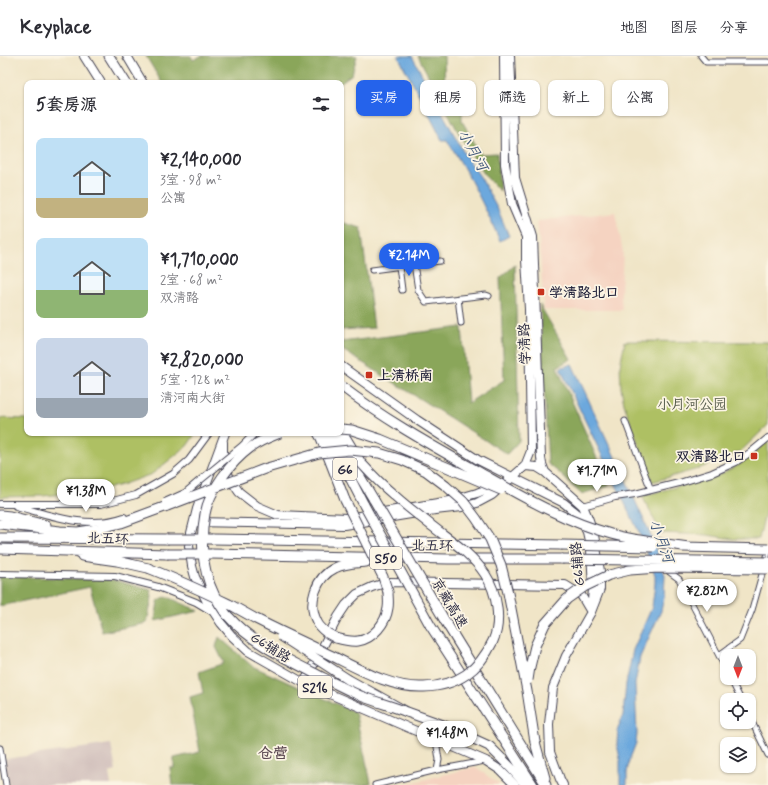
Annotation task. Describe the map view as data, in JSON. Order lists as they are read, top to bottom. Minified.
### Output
{"streets":{"highway":["G6","北五环","S50","京藏高速"],"main road":["学清路","G6辅路","S216"]},"crossings":[["学清路","G6辅路"]],"districts":["仓营"],"water":["小月河"],"parks":["小月河公园"],"places":{"transit":["学清路北口","上清桥南","双清路北口"]},"north":"bottom","page":{"header":"Keyplace","nav":["地图","图层","分享"],"chip":["买房","租房","筛选","新上","公寓"],"heading":"5套房源","list":[{"name":"¥2,140,000","note":"3室 · 98 m² · 公寓"},{"name":"¥1,710,000","note":"2室 · 68 m² · 双清路"},{"name":"¥2,820,000","note":"5室 · 128 m² · 清河南大街"}],"price":["¥2.14M","¥1.71M","¥1.38M","¥2.82M","¥1.48M"]}}
